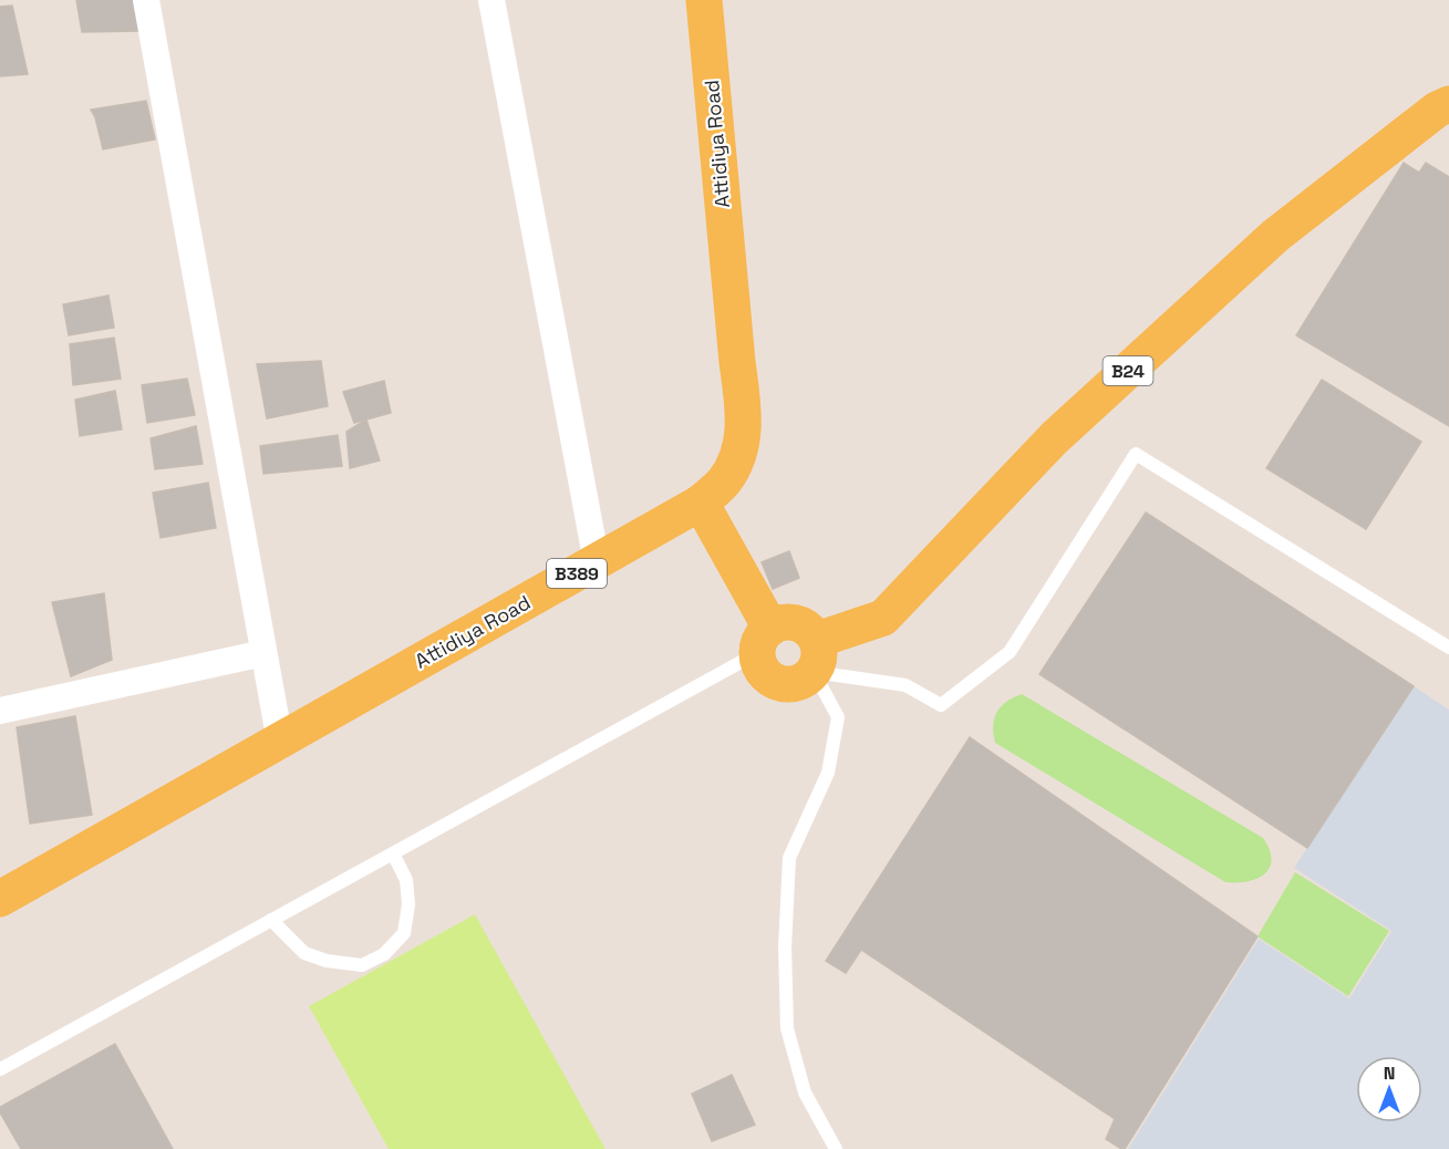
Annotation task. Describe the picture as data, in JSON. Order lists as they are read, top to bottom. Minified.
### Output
{"streets":{"main road":["Attidiya Road","B24","B389"]},"crossings":[["Attidiya Road","B24"]],"north":"top"}
